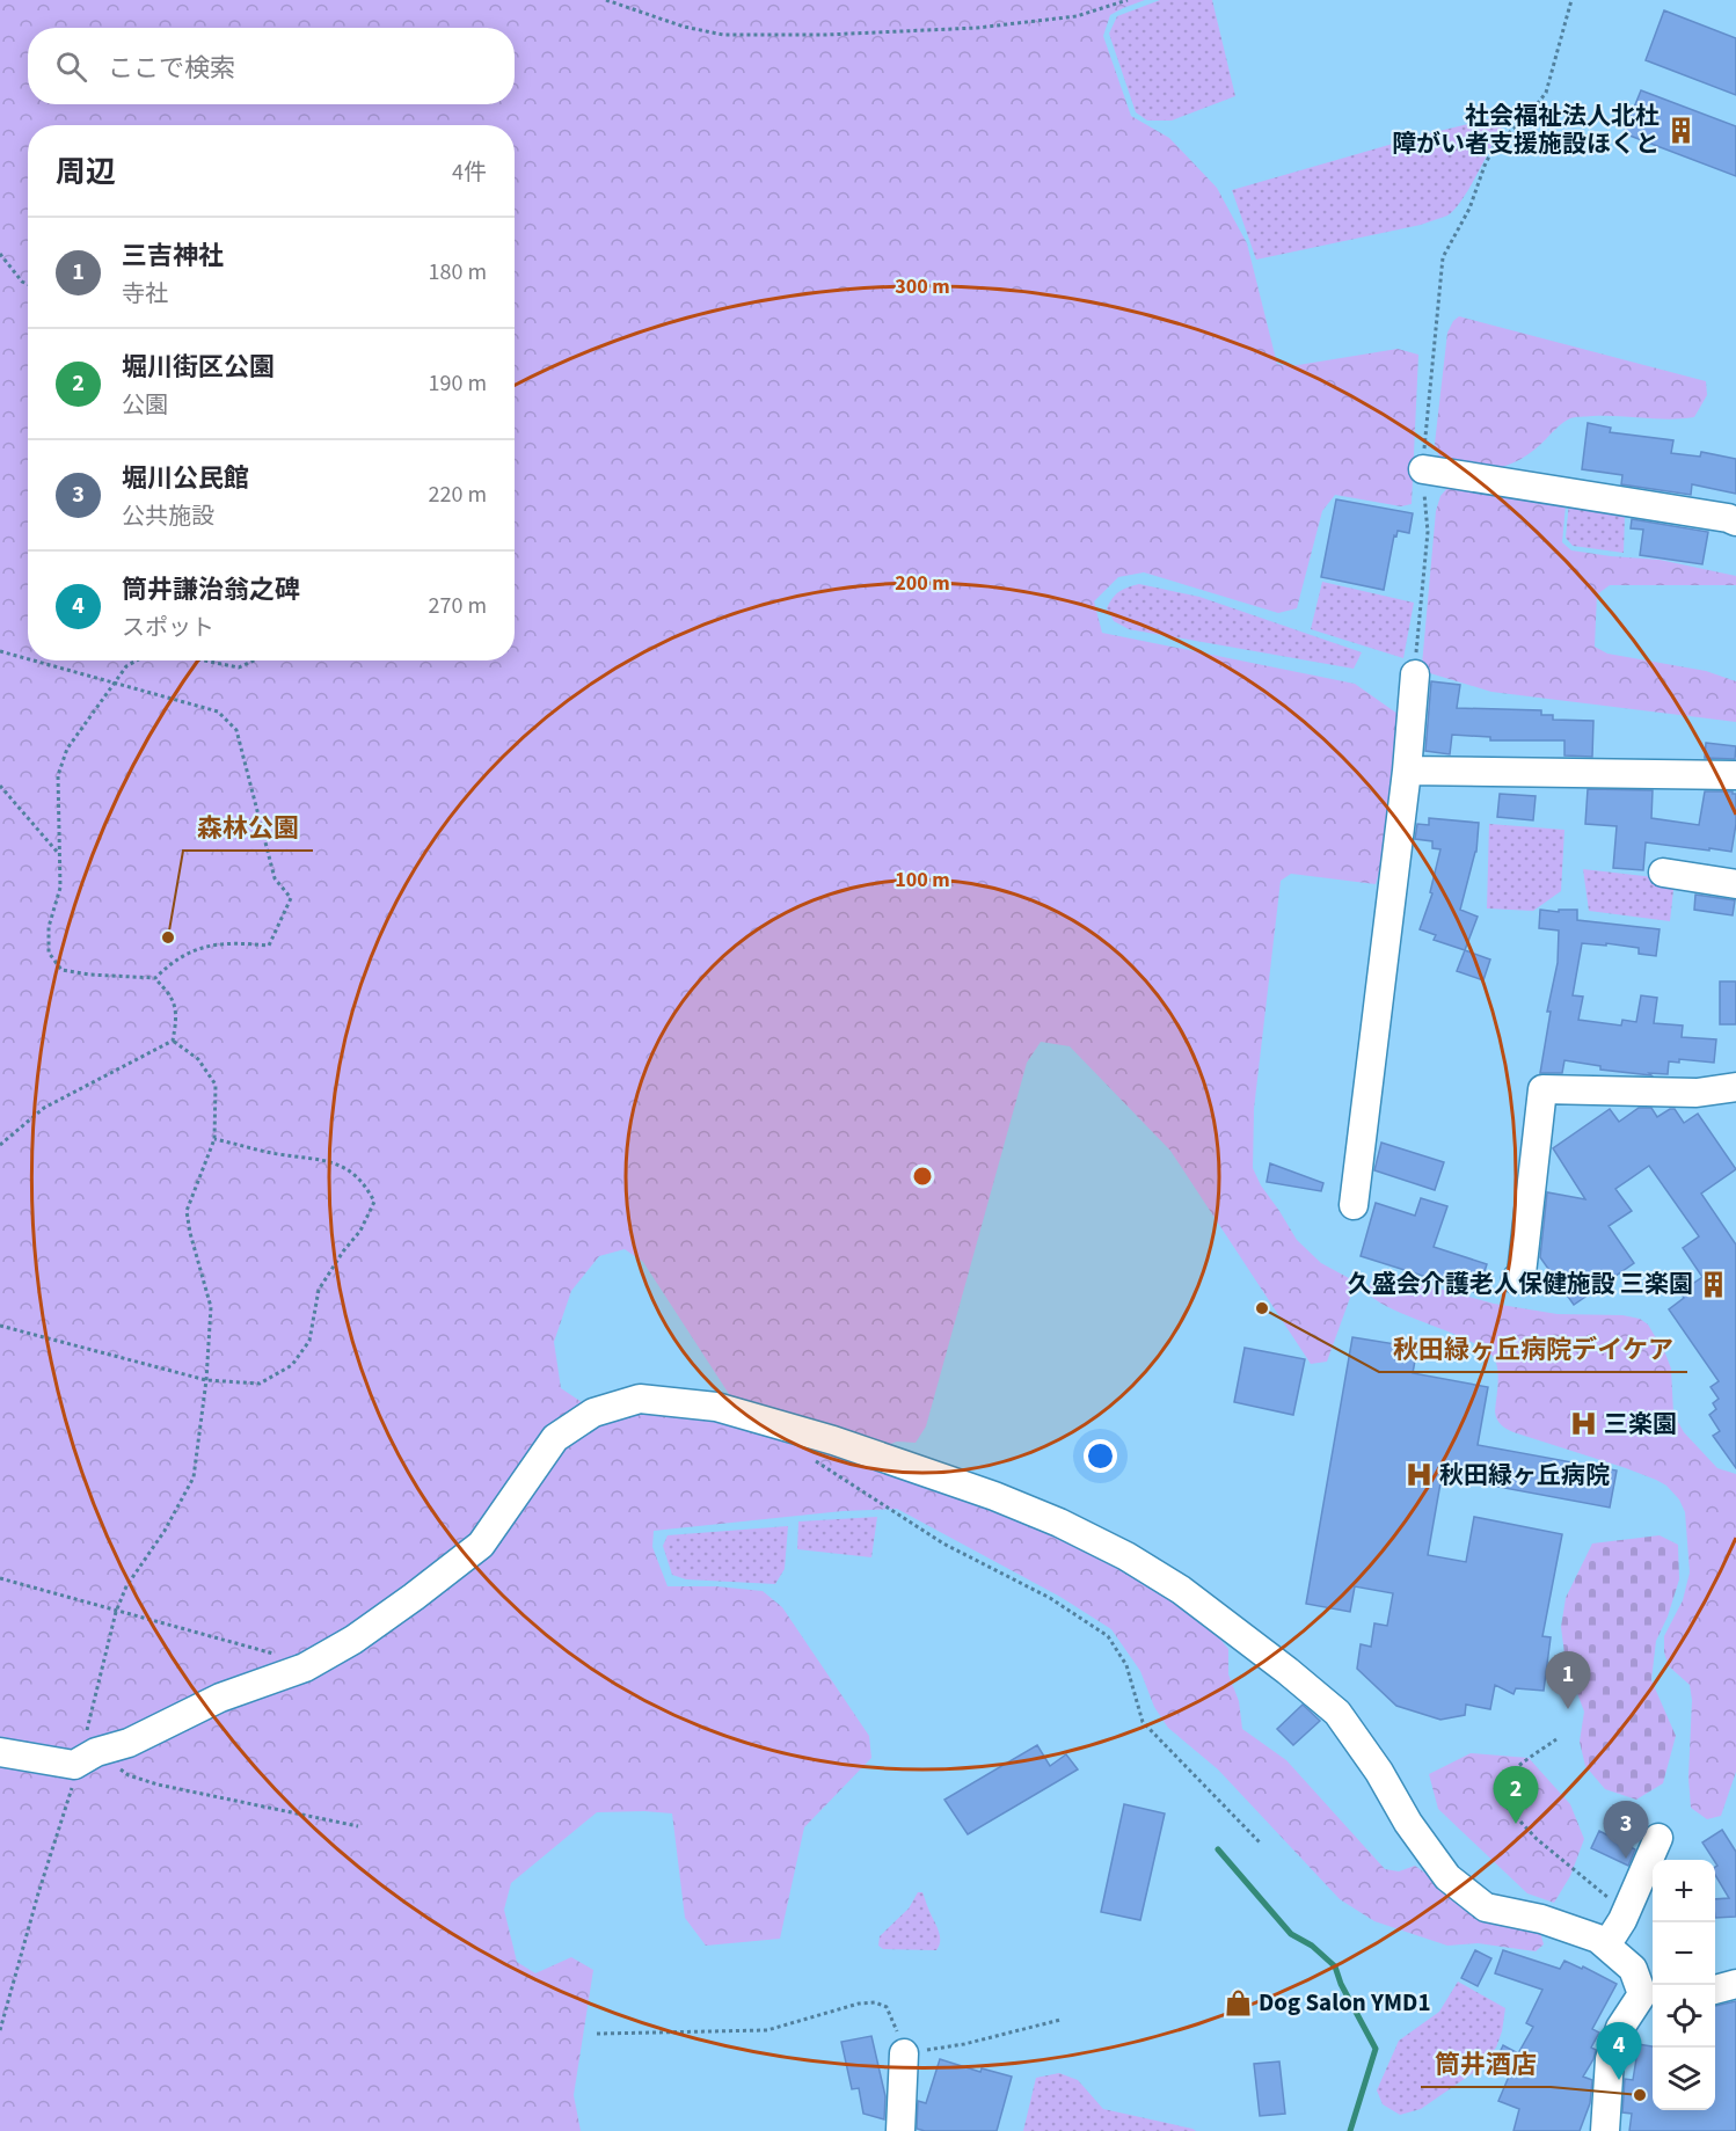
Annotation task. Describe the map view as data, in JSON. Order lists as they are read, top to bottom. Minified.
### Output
{"places":{"building":["社会福祉法人北杜 障がい者支援施設ほくと","久盛会介護老人保健施設 三楽園"],"other":["森林公園","秋田緑ヶ丘病院デイケア","筒井酒店"],"hospital":["三楽園","秋田緑ヶ丘病院"],"shop":["Dog Salon YMD1"]},"page":{"search":"ここで検索","heading":["周辺","4件"],"list":[{"mark":"1","name":"三吉神社","note":"寺社","value":"180 m"},{"mark":"2","name":"堀川街区公園","note":"公園","value":"190 m"},{"mark":"3","name":"堀川公民館","note":"公共施設","value":"220 m"},{"mark":"4","name":"筒井謙治翁之碑","note":"スポット","value":"270 m"}],"pins":["1","2","3","4"],"map_buttons":["+","−"]},"rings":["300 m","200 m","100 m"]}
